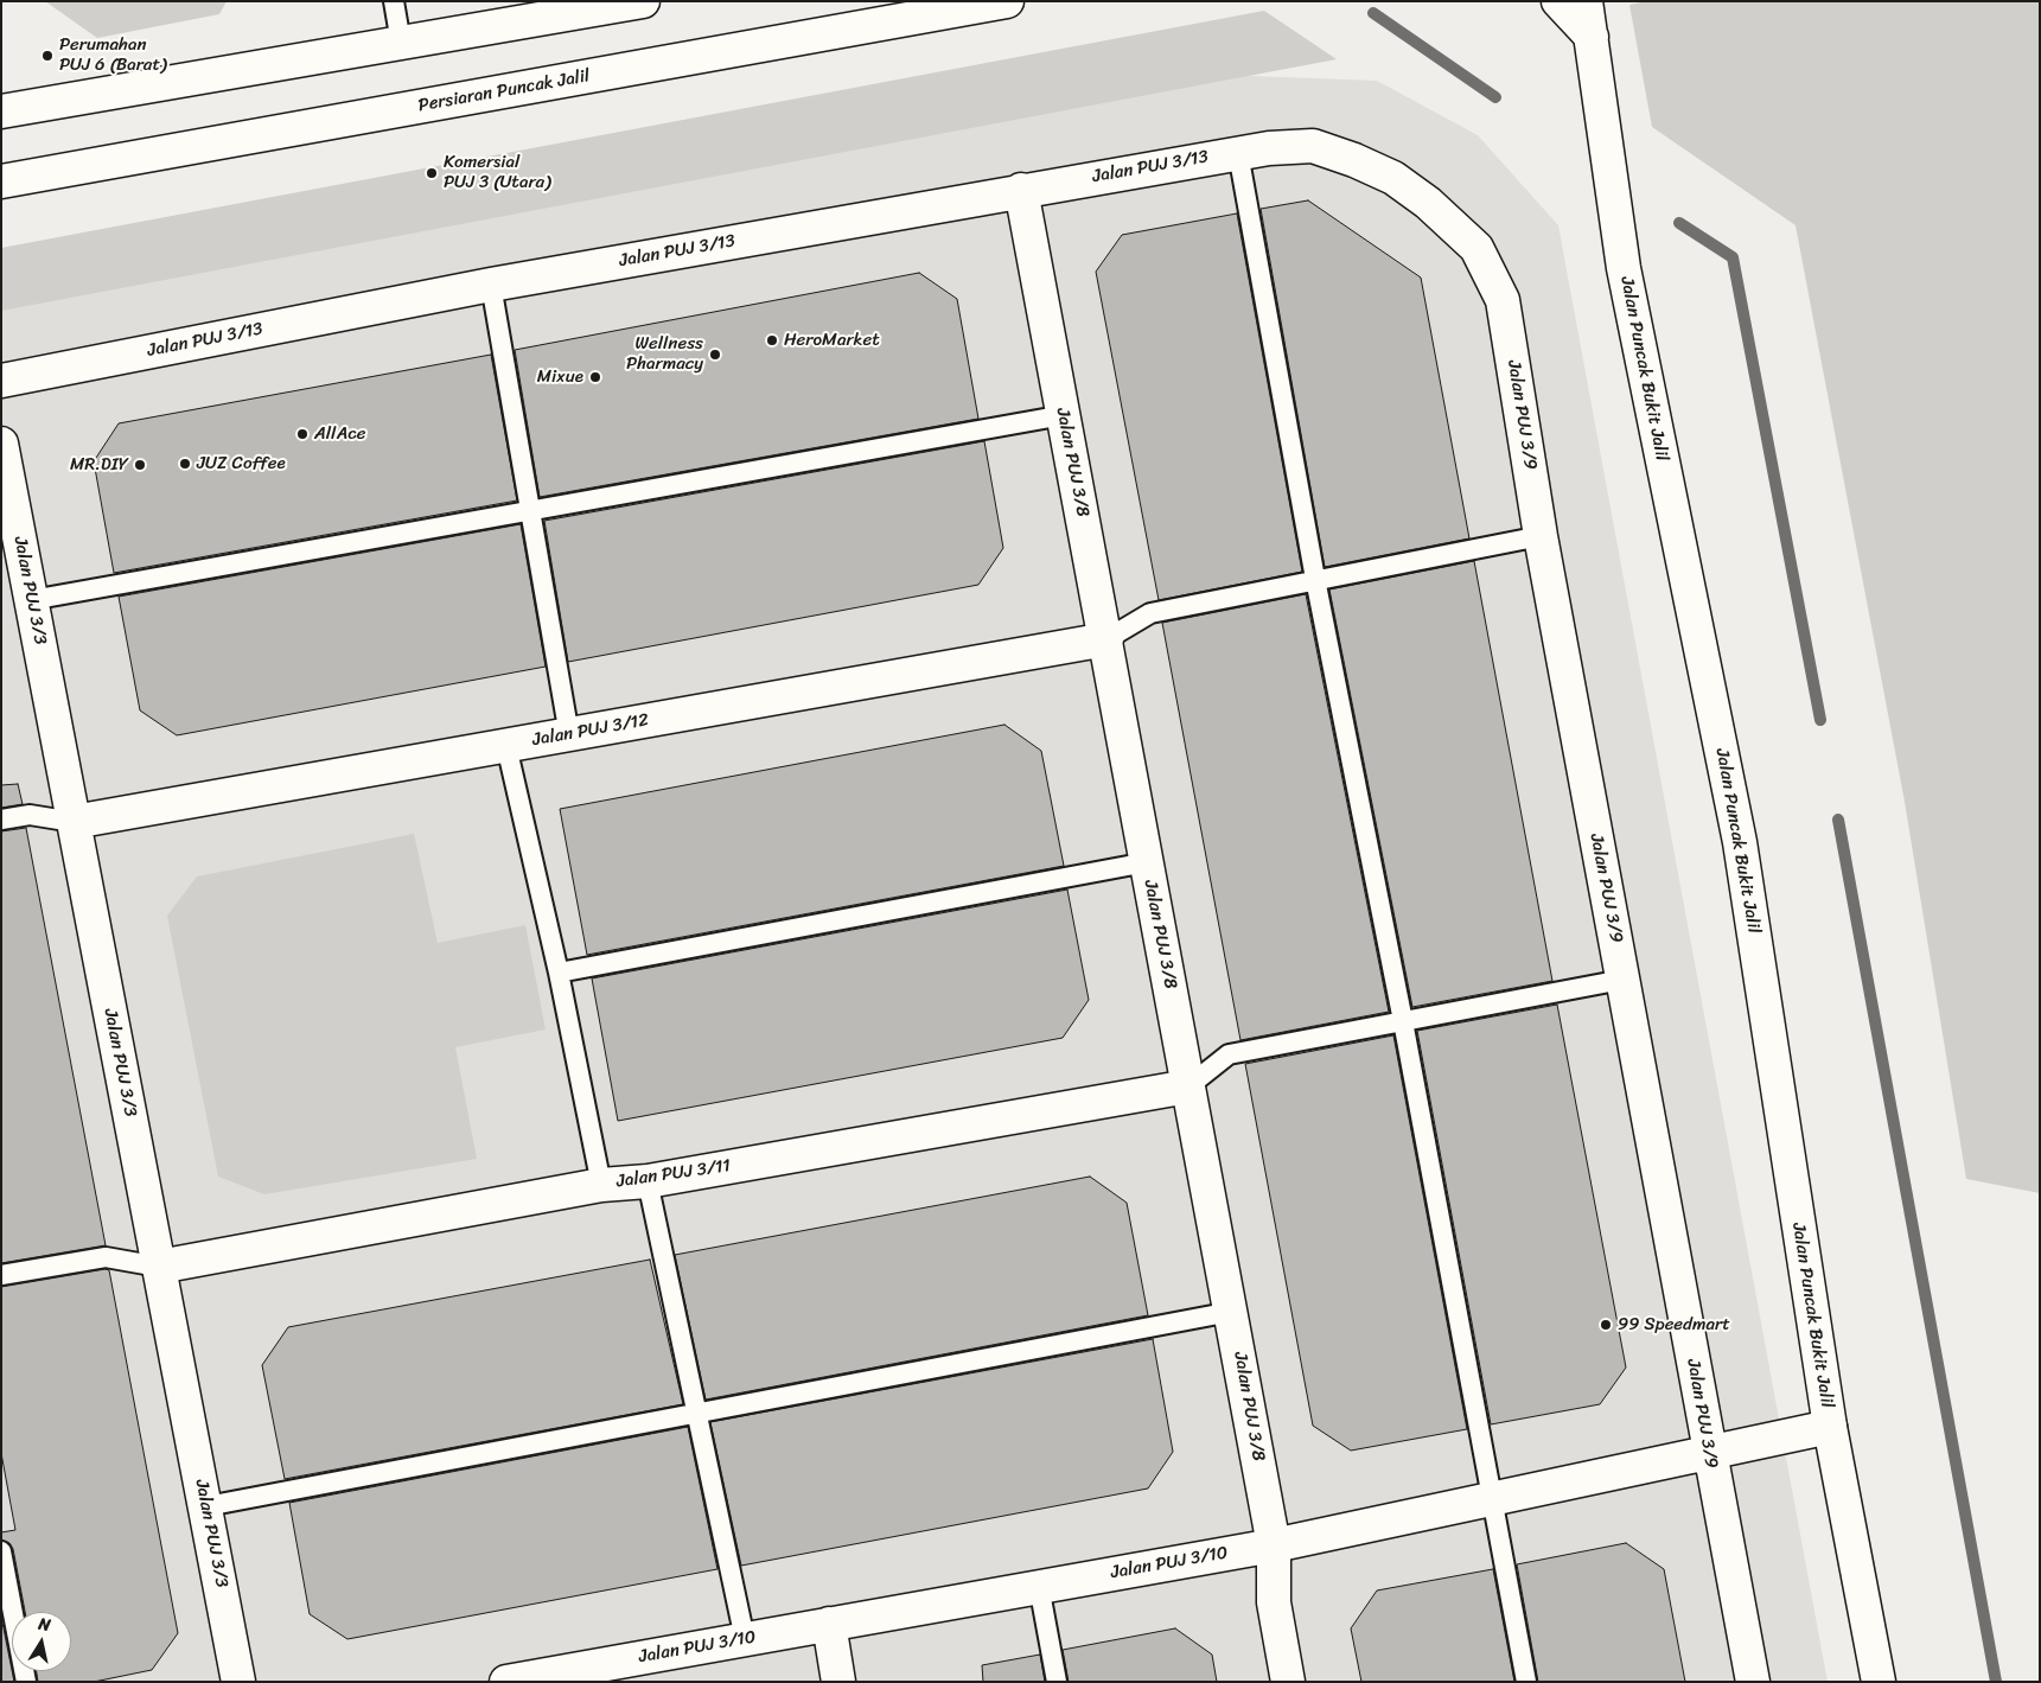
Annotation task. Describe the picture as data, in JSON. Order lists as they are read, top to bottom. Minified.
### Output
{"streets":{"street":["Persiaran Puncak Jalil","Jalan PUJ 3/13","Jalan Puncak Bukit Jalil","Jalan PUJ 3/9","Jalan PUJ 3/8","Jalan PUJ 3/3","Jalan PUJ 3/12","Jalan PUJ 3/11","Jalan PUJ 3/10"]},"crossings":[["Jalan PUJ 3/13","Jalan PUJ 3/9"],["Jalan PUJ 3/13","Jalan PUJ 3/8"],["Jalan Puncak Bukit Jalil","Jalan PUJ 3/10"],["Jalan PUJ 3/9","Jalan PUJ 3/10"],["Jalan PUJ 3/8","Jalan PUJ 3/12"],["Jalan PUJ 3/8","Jalan PUJ 3/11"],["Jalan PUJ 3/8","Jalan PUJ 3/10"],["Jalan PUJ 3/3","Jalan PUJ 3/12"],["Jalan PUJ 3/3","Jalan PUJ 3/11"]],"places":["Perumahan PUJ 6 (Barat)","Komersial PUJ 3 (Utara)","HeroMarket","Wellness Pharmacy","Mixue","AllAce","JUZ Coffee","MR.DIY","99 Speedmart"],"north":"top"}
